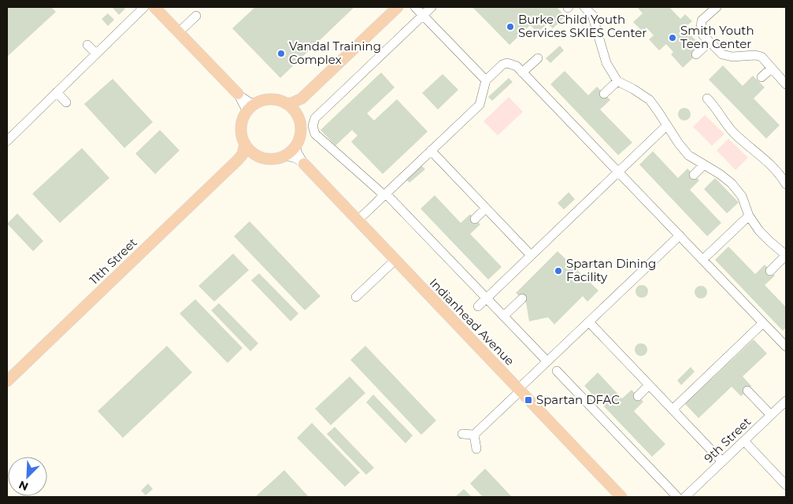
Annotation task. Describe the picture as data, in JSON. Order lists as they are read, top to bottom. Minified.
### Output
{"streets":{"main road":["11th Street","Indianhead Avenue"],"street":["9th Street"]},"places":{"other":["Burke Child Youth Services SKIES Center","Smith Youth Teen Center","Vandal Training Complex","Spartan Dining Facility"],"transit":["Spartan DFAC"]},"north":"bottom left"}
